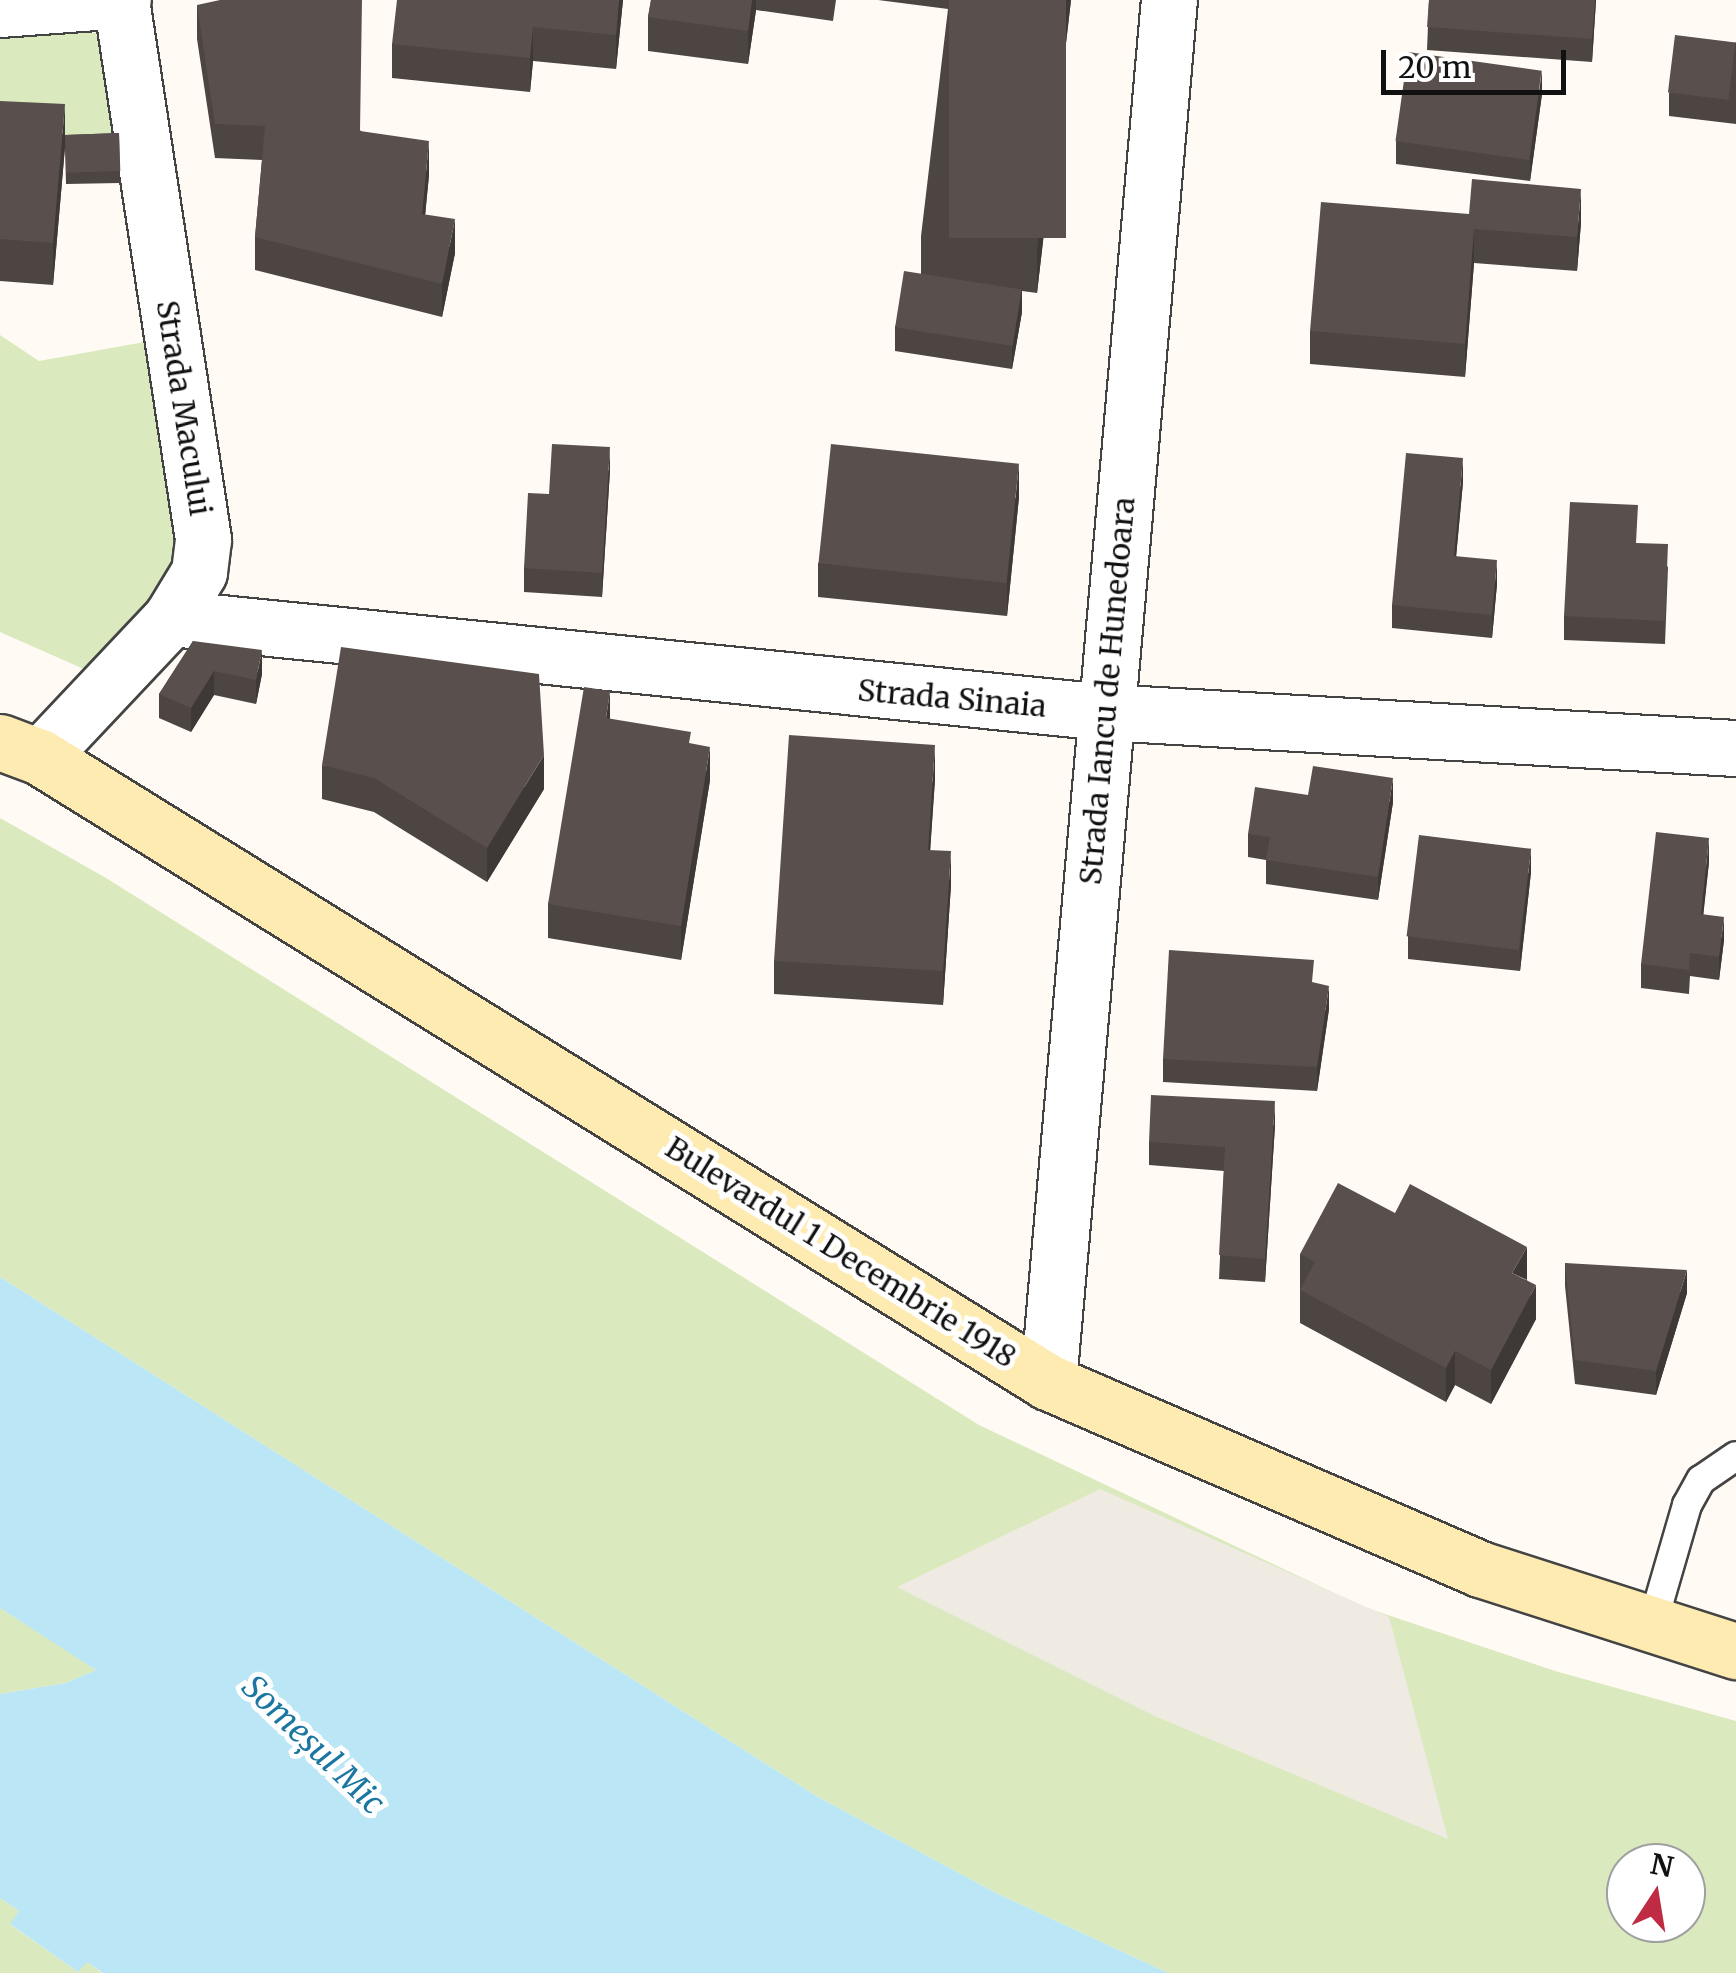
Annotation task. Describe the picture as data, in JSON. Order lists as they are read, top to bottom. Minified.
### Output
{"streets":{"main road":["Bulevardul 1 Decembrie 1918"],"street":["Strada Macului","Strada Iancu de Hunedoara","Strada Sinaia"]},"crossings":[["Strada Macului","Strada Sinaia"],["Strada Macului","Bulevardul 1 Decembrie 1918"],["Strada Iancu de Hunedoara","Strada Sinaia"],["Strada Iancu de Hunedoara","Bulevardul 1 Decembrie 1918"]],"water":["Someșul Mic"],"scale_bar":"20 m","north":"top"}
